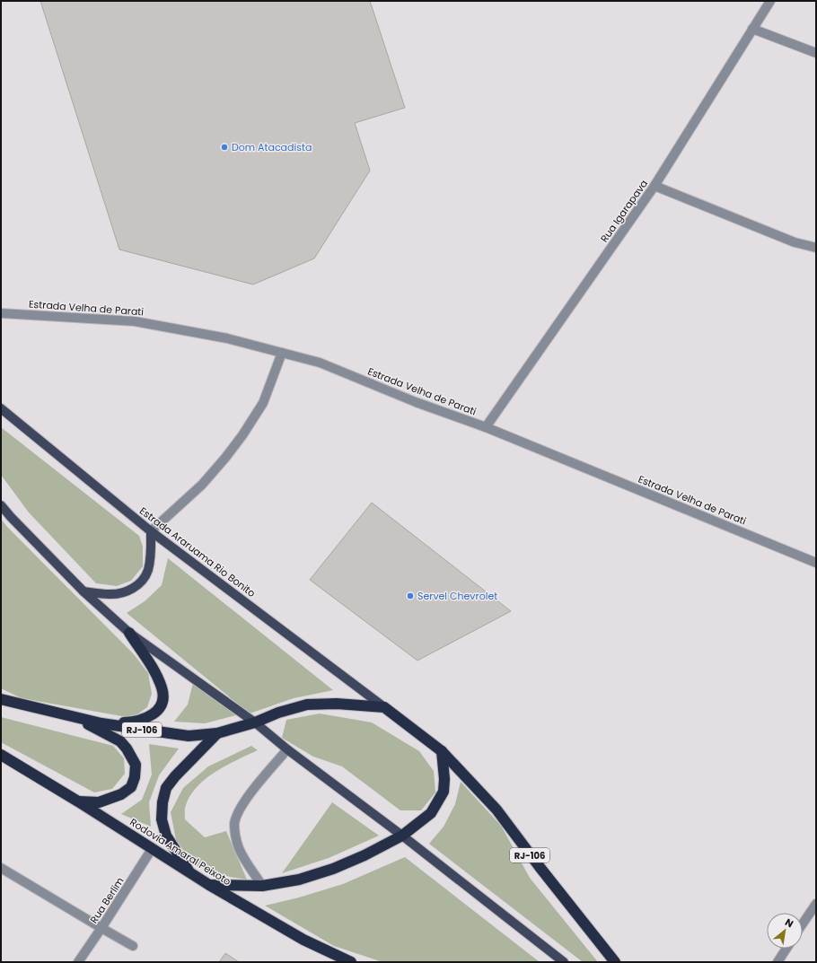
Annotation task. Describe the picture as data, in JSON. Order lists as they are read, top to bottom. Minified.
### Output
{"streets":{"highway":["RJ-106","Rodovia Amaral Peixoto"],"main road":["Estrada Araruama Rio Bonito"],"street":["Rua Igarapava","Estrada Velha de Parati","Rua Berlim"]},"crossings":[["Rua Igarapava","Estrada Velha de Parati"],["Estrada Araruama Rio Bonito","RJ-106"],["Rodovia Amaral Peixoto","Rua Berlim"]],"places":["Dom Atacadista","Servel Chevrolet"],"north":"top right"}
